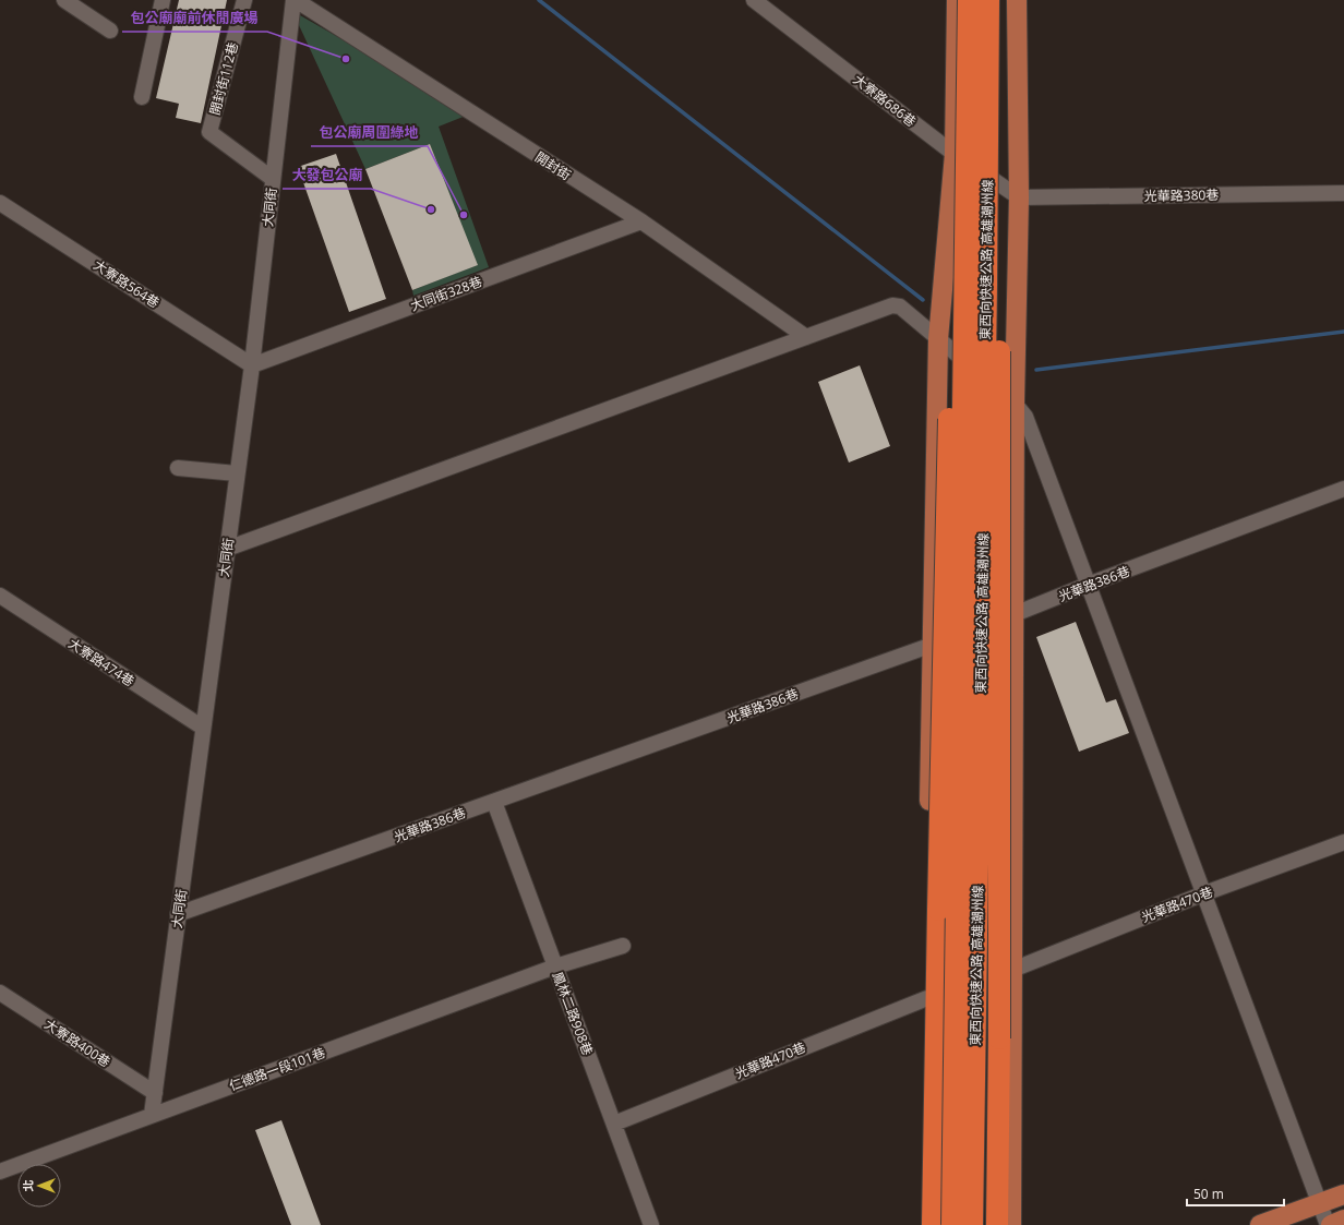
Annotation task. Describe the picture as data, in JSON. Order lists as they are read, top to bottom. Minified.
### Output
{"streets":{"highway":["東西向快速公路 高雄潮州線"],"street":["開封街112巷","大寮路686巷","開封街","光華路380巷","大同街","大寮路564巷","大同街328巷","光華路386巷","大寮路474巷","光華路470巷","鳳林二路908巷","大寮路400巷","仁德路一段101巷"]},"crossings":[["開封街112巷","大同街"],["大寮路686巷","光華路380巷"],["大寮路686巷","東西向快速公路 高雄潮州線"],["開封街","大同街"],["開封街","大同街328巷"],["大同街","大寮路564巷"],["大同街","大同街328巷"],["大同街","光華路386巷"],["大同街","大寮路474巷"],["大同街","大寮路400巷"],["大同街","仁德路一段101巷"],["大寮路564巷","大同街328巷"],["光華路386巷","鳳林二路908巷"],["光華路470巷","鳳林二路908巷"],["鳳林二路908巷","仁德路一段101巷"]],"places":["包公廟廟前休閒廣場","大發包公廟","包公廟周圍綠地"],"scale_bar":"50 m","north":"left"}
